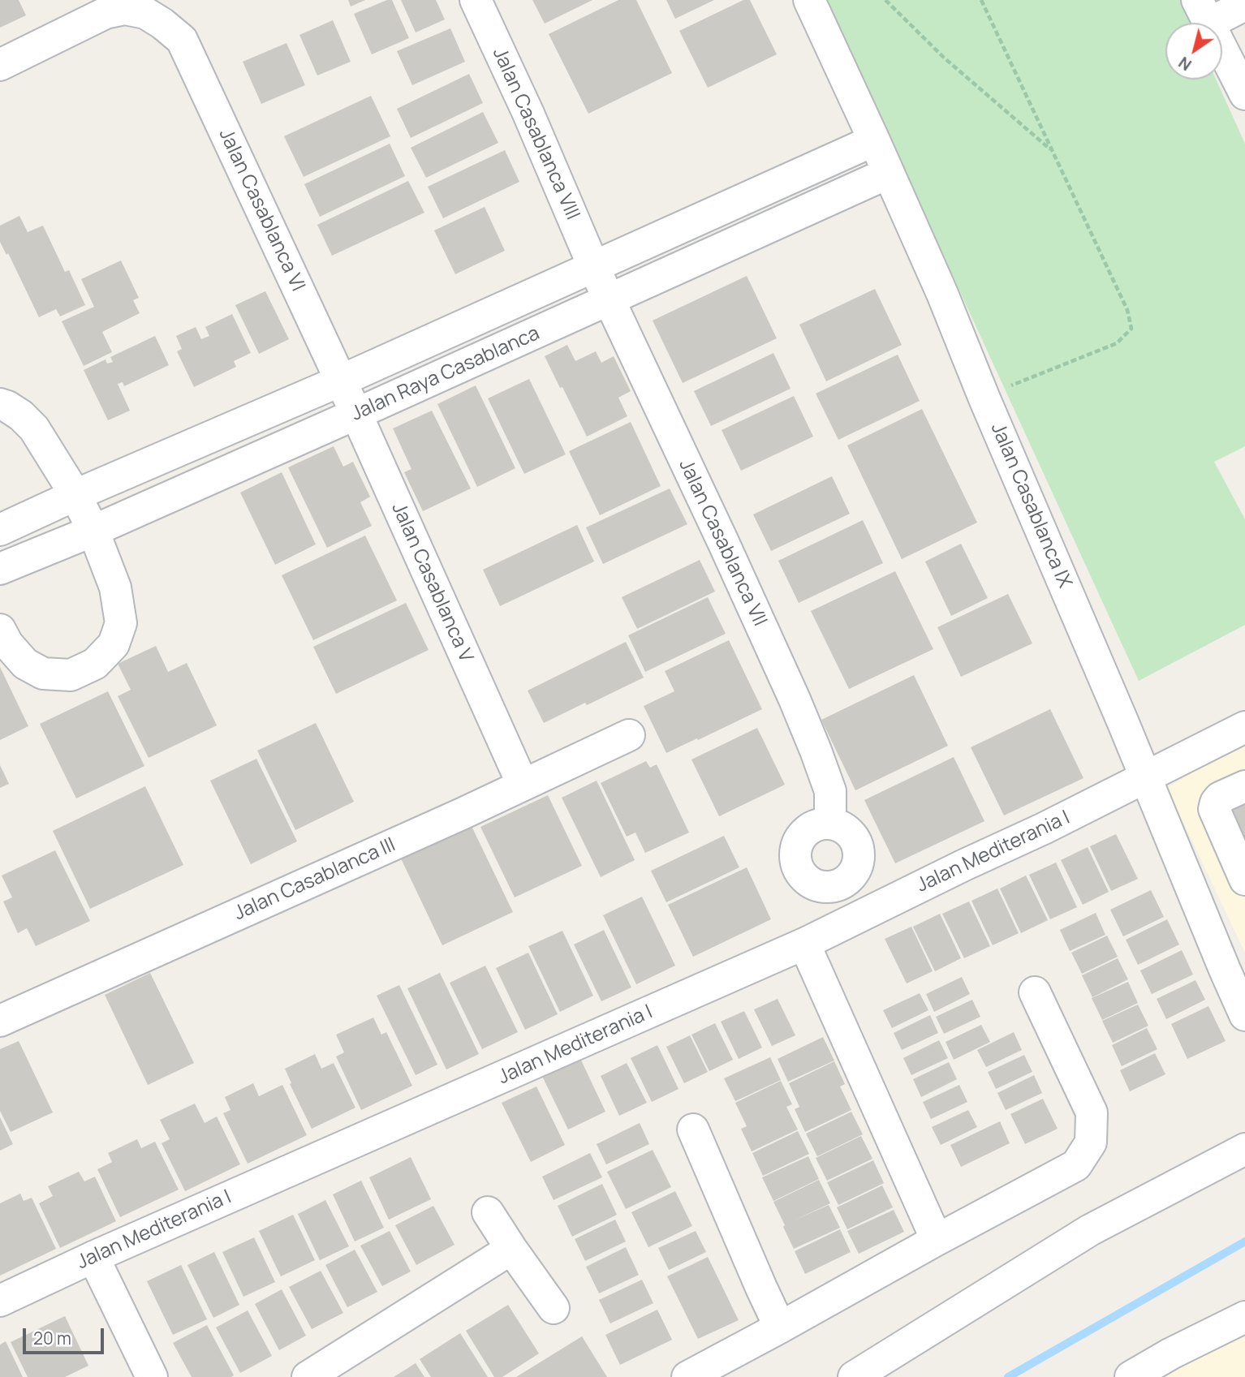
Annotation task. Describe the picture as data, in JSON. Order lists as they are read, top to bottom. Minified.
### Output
{"streets":{"street":["Jalan Casablanca VIII","Jalan Casablanca VI","Jalan Raya Casablanca","Jalan Casablanca IX","Jalan Casablanca VII","Jalan Casablanca V","Jalan Mediterania I","Jalan Casablanca III"]},"crossings":[["Jalan Casablanca VIII","Jalan Raya Casablanca"],["Jalan Casablanca VIII","Jalan Casablanca VII"],["Jalan Casablanca VI","Jalan Raya Casablanca"],["Jalan Casablanca VI","Jalan Casablanca V"],["Jalan Raya Casablanca","Jalan Casablanca IX"],["Jalan Raya Casablanca","Jalan Casablanca VII"],["Jalan Raya Casablanca","Jalan Casablanca V"],["Jalan Casablanca IX","Jalan Mediterania I"],["Jalan Casablanca V","Jalan Casablanca III"]],"scale_bar":"20 m","north":"bottom left"}
